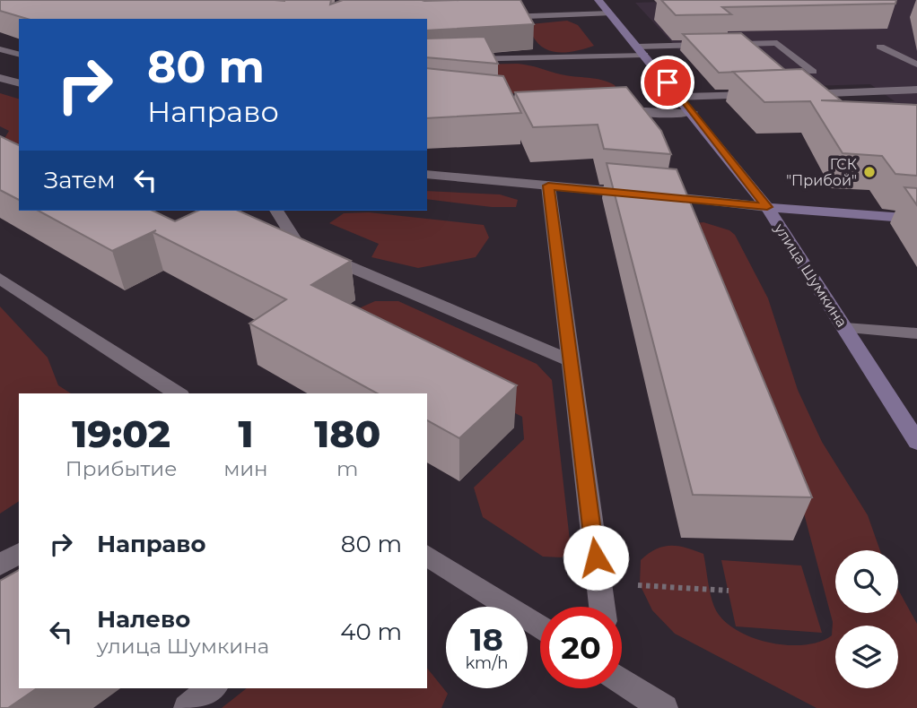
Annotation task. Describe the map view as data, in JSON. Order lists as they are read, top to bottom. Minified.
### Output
{"streets":{"street":["улица Шумкина"]},"places":["ГСК \"Прибой\""],"page":{"turn":["80 m","Направо"],"then":"Затем","eta":["19:02","Прибытие","1","мин","180","m"],"list":[{"name":"Направо","value":"80 m"},{"name":"Налево","note":"улица Шумкина","value":"40 m"}],"speed":"18 km/h","limit":"20"}}
